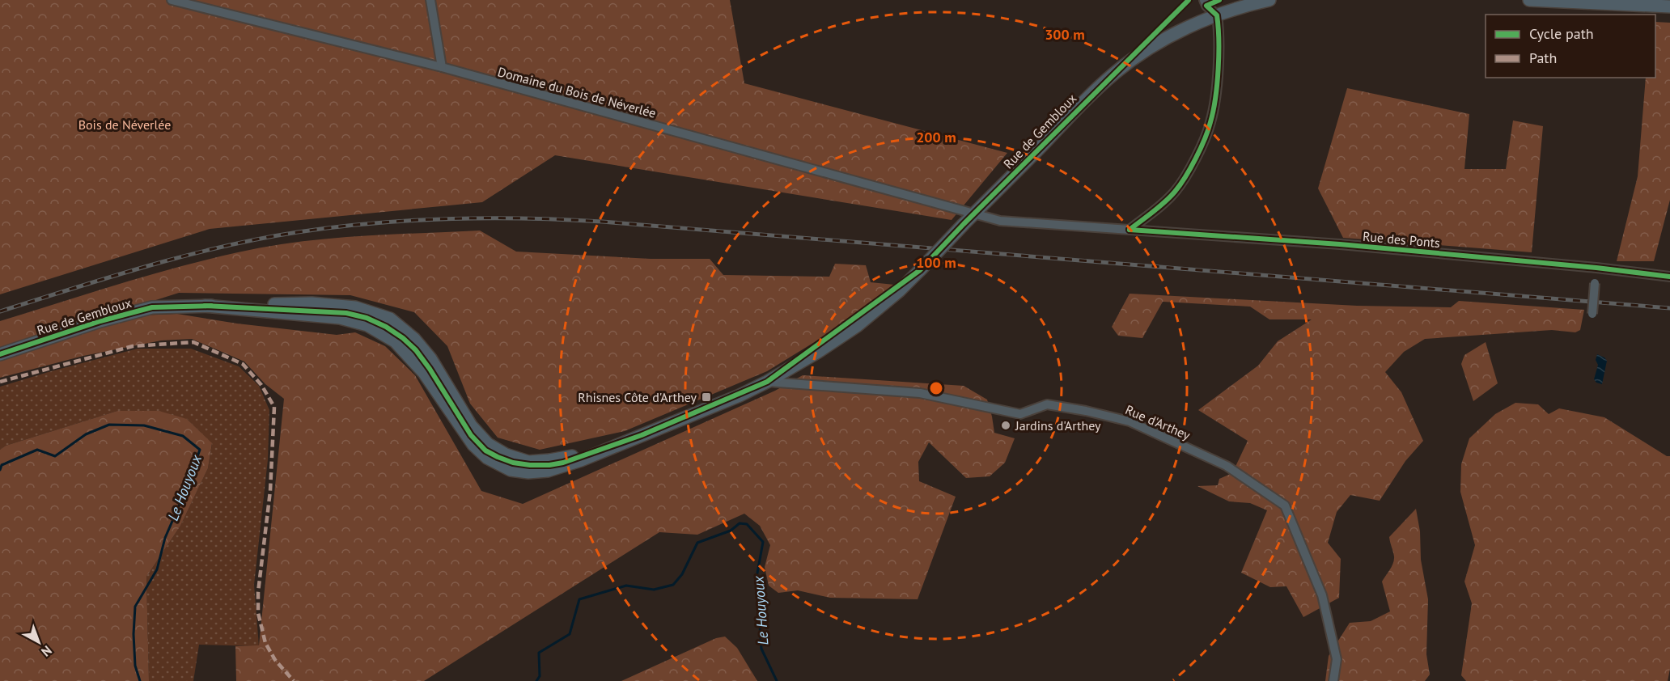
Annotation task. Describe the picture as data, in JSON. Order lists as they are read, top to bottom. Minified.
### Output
{"streets":{"main road":["Rue de Gembloux"],"street":["Domaine du Bois de Néverlée","Rue des Ponts","Rue d'Arthey"]},"crossings":[["Domaine du Bois de Néverlée","Rue de Gembloux"],["Domaine du Bois de Néverlée","Rue des Ponts"],["Rue de Gembloux","Rue des Ponts"],["Rue de Gembloux","Rue d'Arthey"]],"water":["Le Houyoux"],"parks":["Bois de Néverlée"],"places":{"transit":["Rhisnes Côte d'Arthey"],"other":["Jardins d'Arthey"]},"legend":["Cycle path","Path"],"north":"bottom right","rings":["300 m","200 m","100 m"]}
